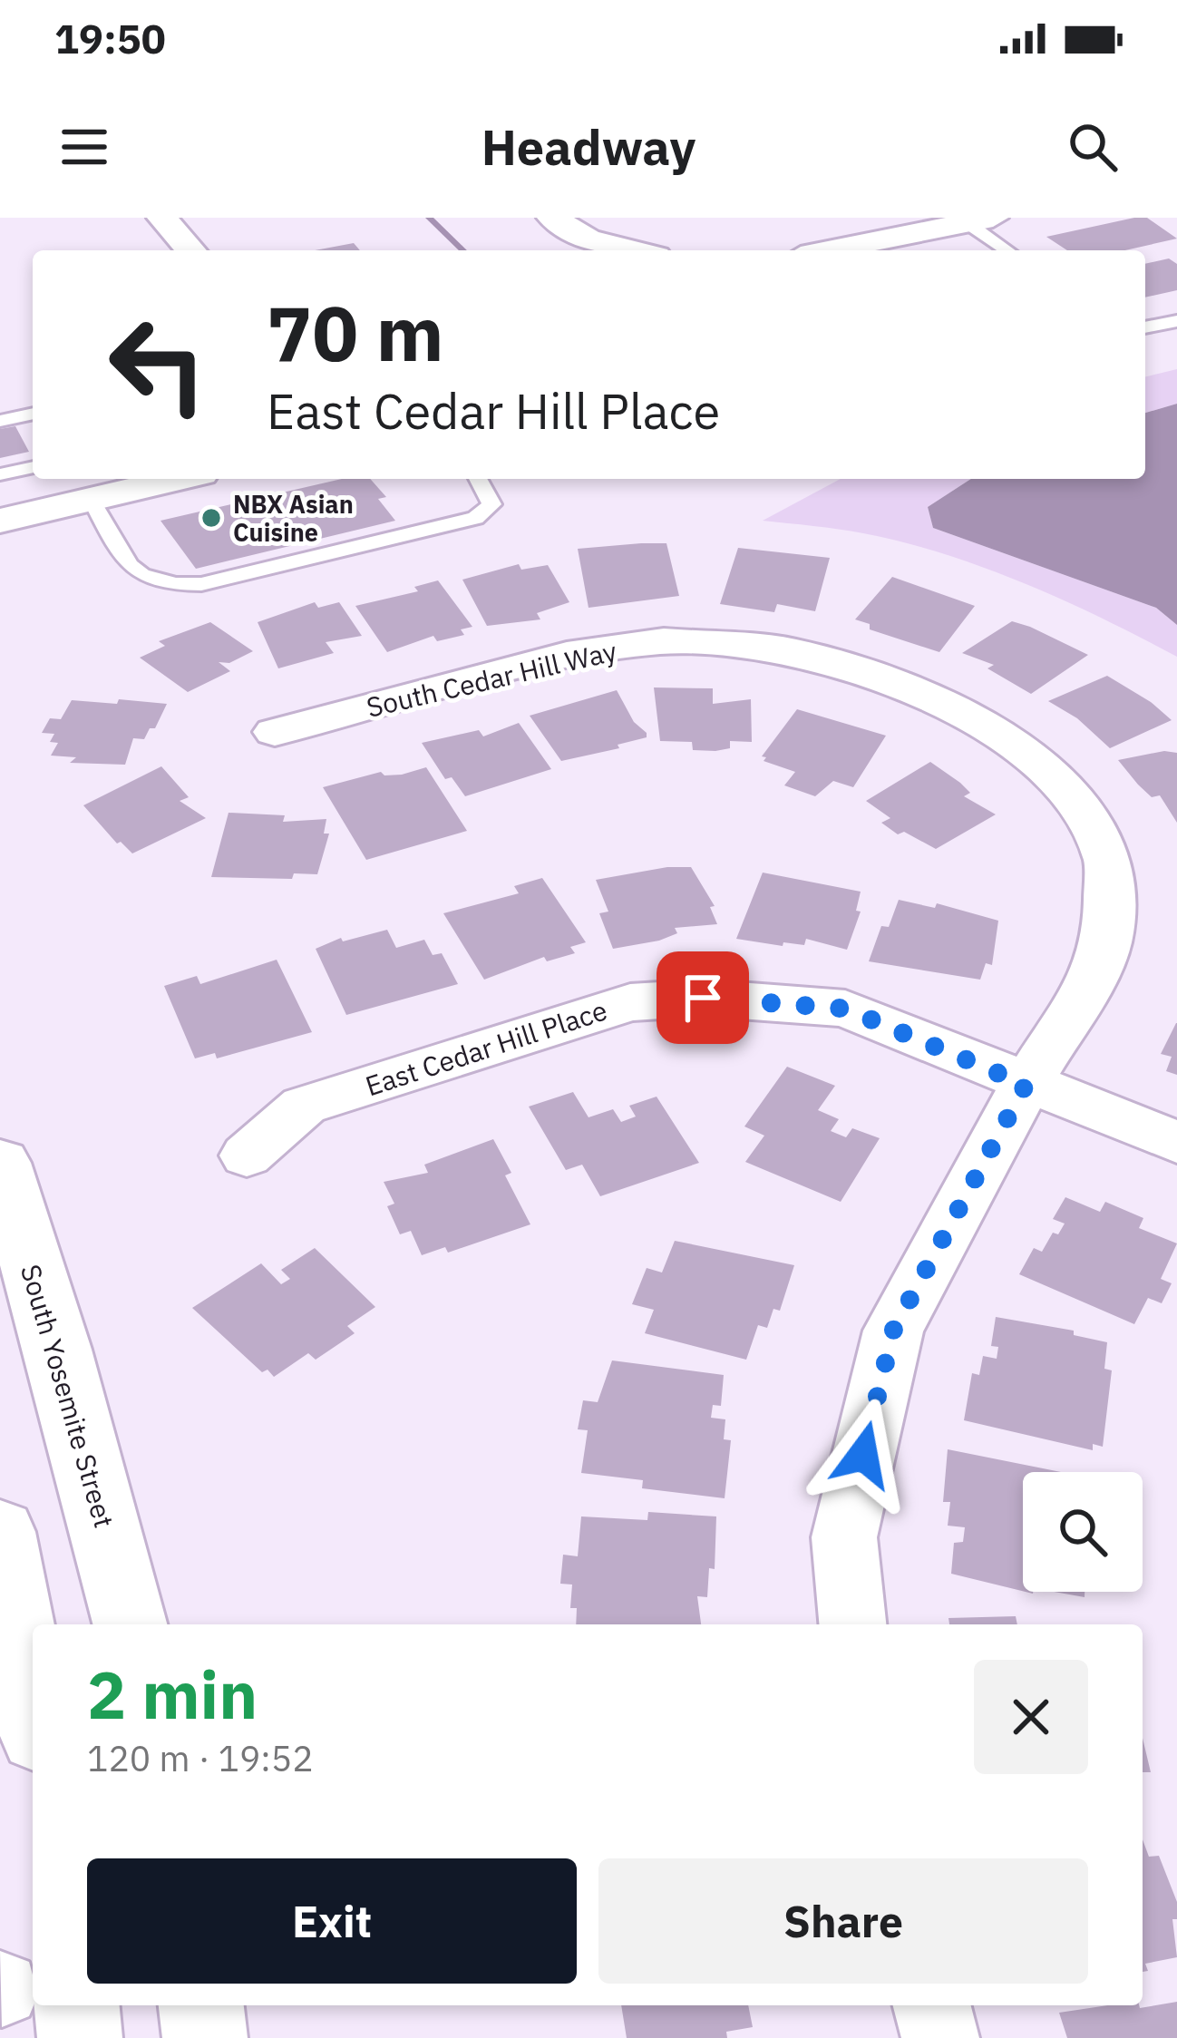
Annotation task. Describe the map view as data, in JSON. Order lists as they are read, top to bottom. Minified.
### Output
{"streets":{"main road":["South Yosemite Street"],"street":["South Cedar Hill Way","East Cedar Hill Place"]},"crossings":[["South Cedar Hill Way","East Cedar Hill Place"]],"places":["NBX Asian Cuisine"],"page":{"status":"19:50","header":"Headway","turn":["70 m","East Cedar Hill Place"],"heading":["2 min","120 m · 19:52"],"buttons":["Exit","Share"]}}
